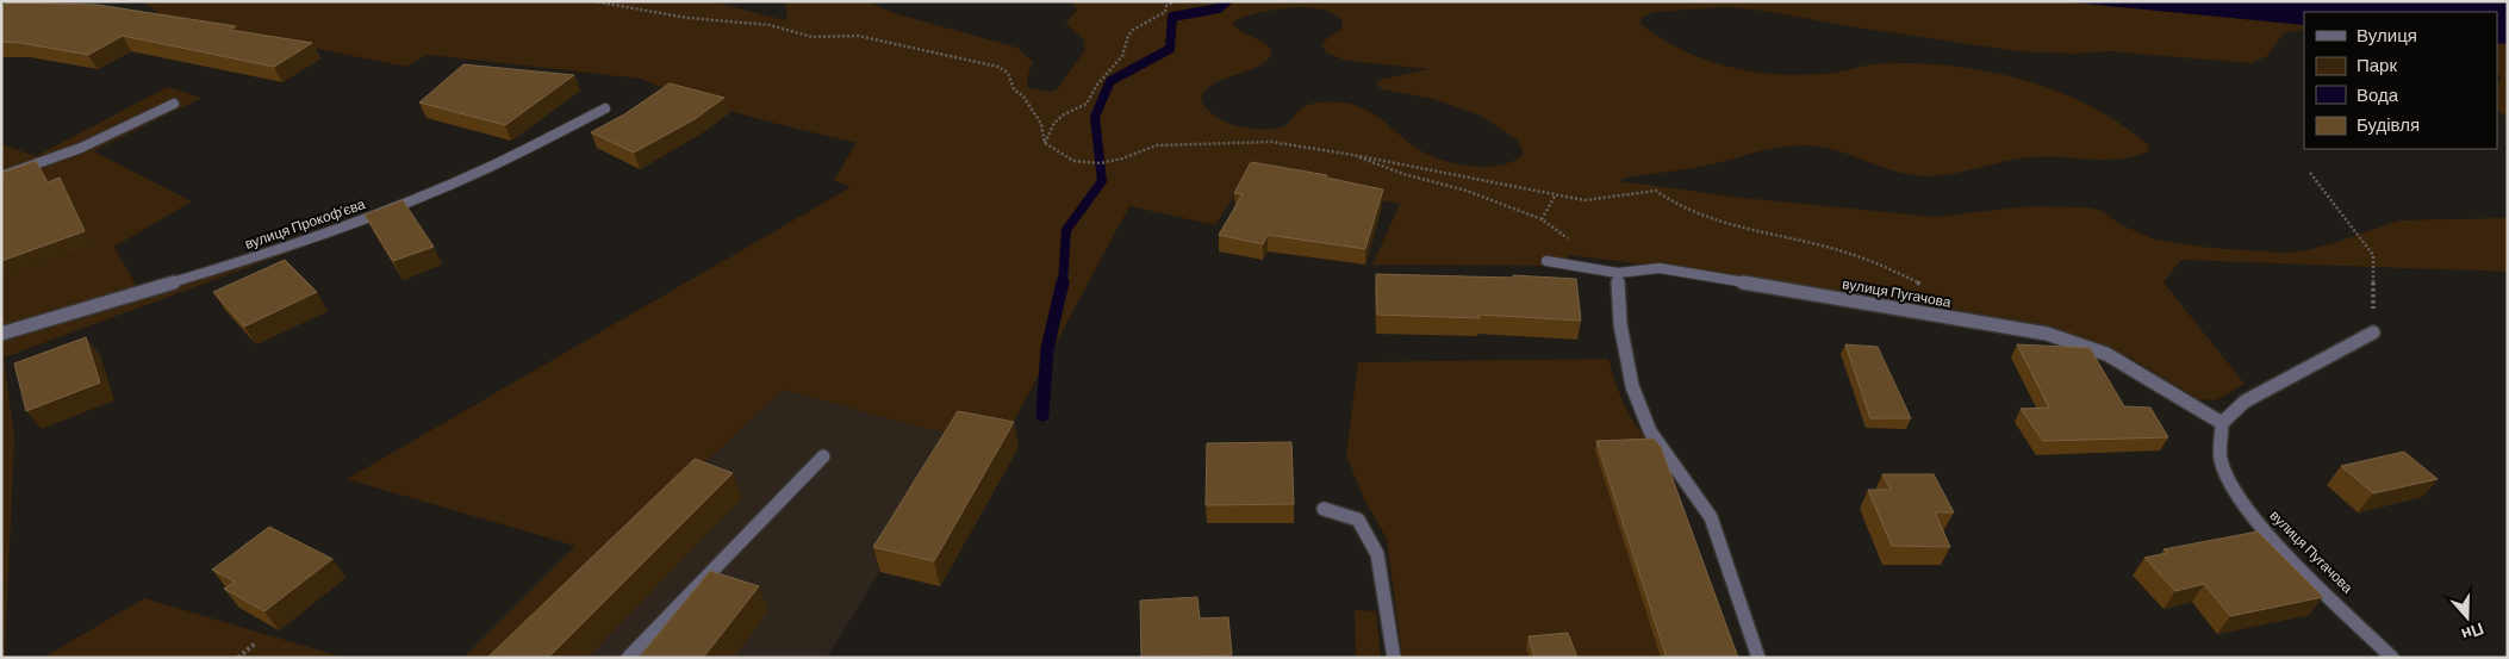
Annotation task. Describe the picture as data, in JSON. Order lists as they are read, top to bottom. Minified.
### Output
{"streets":{"street":["вулиця Прокофʼєва","вулиця Пугачова"]},"legend":["Вулиця","Парк","Вода","Будівля"],"north":"bottom"}
